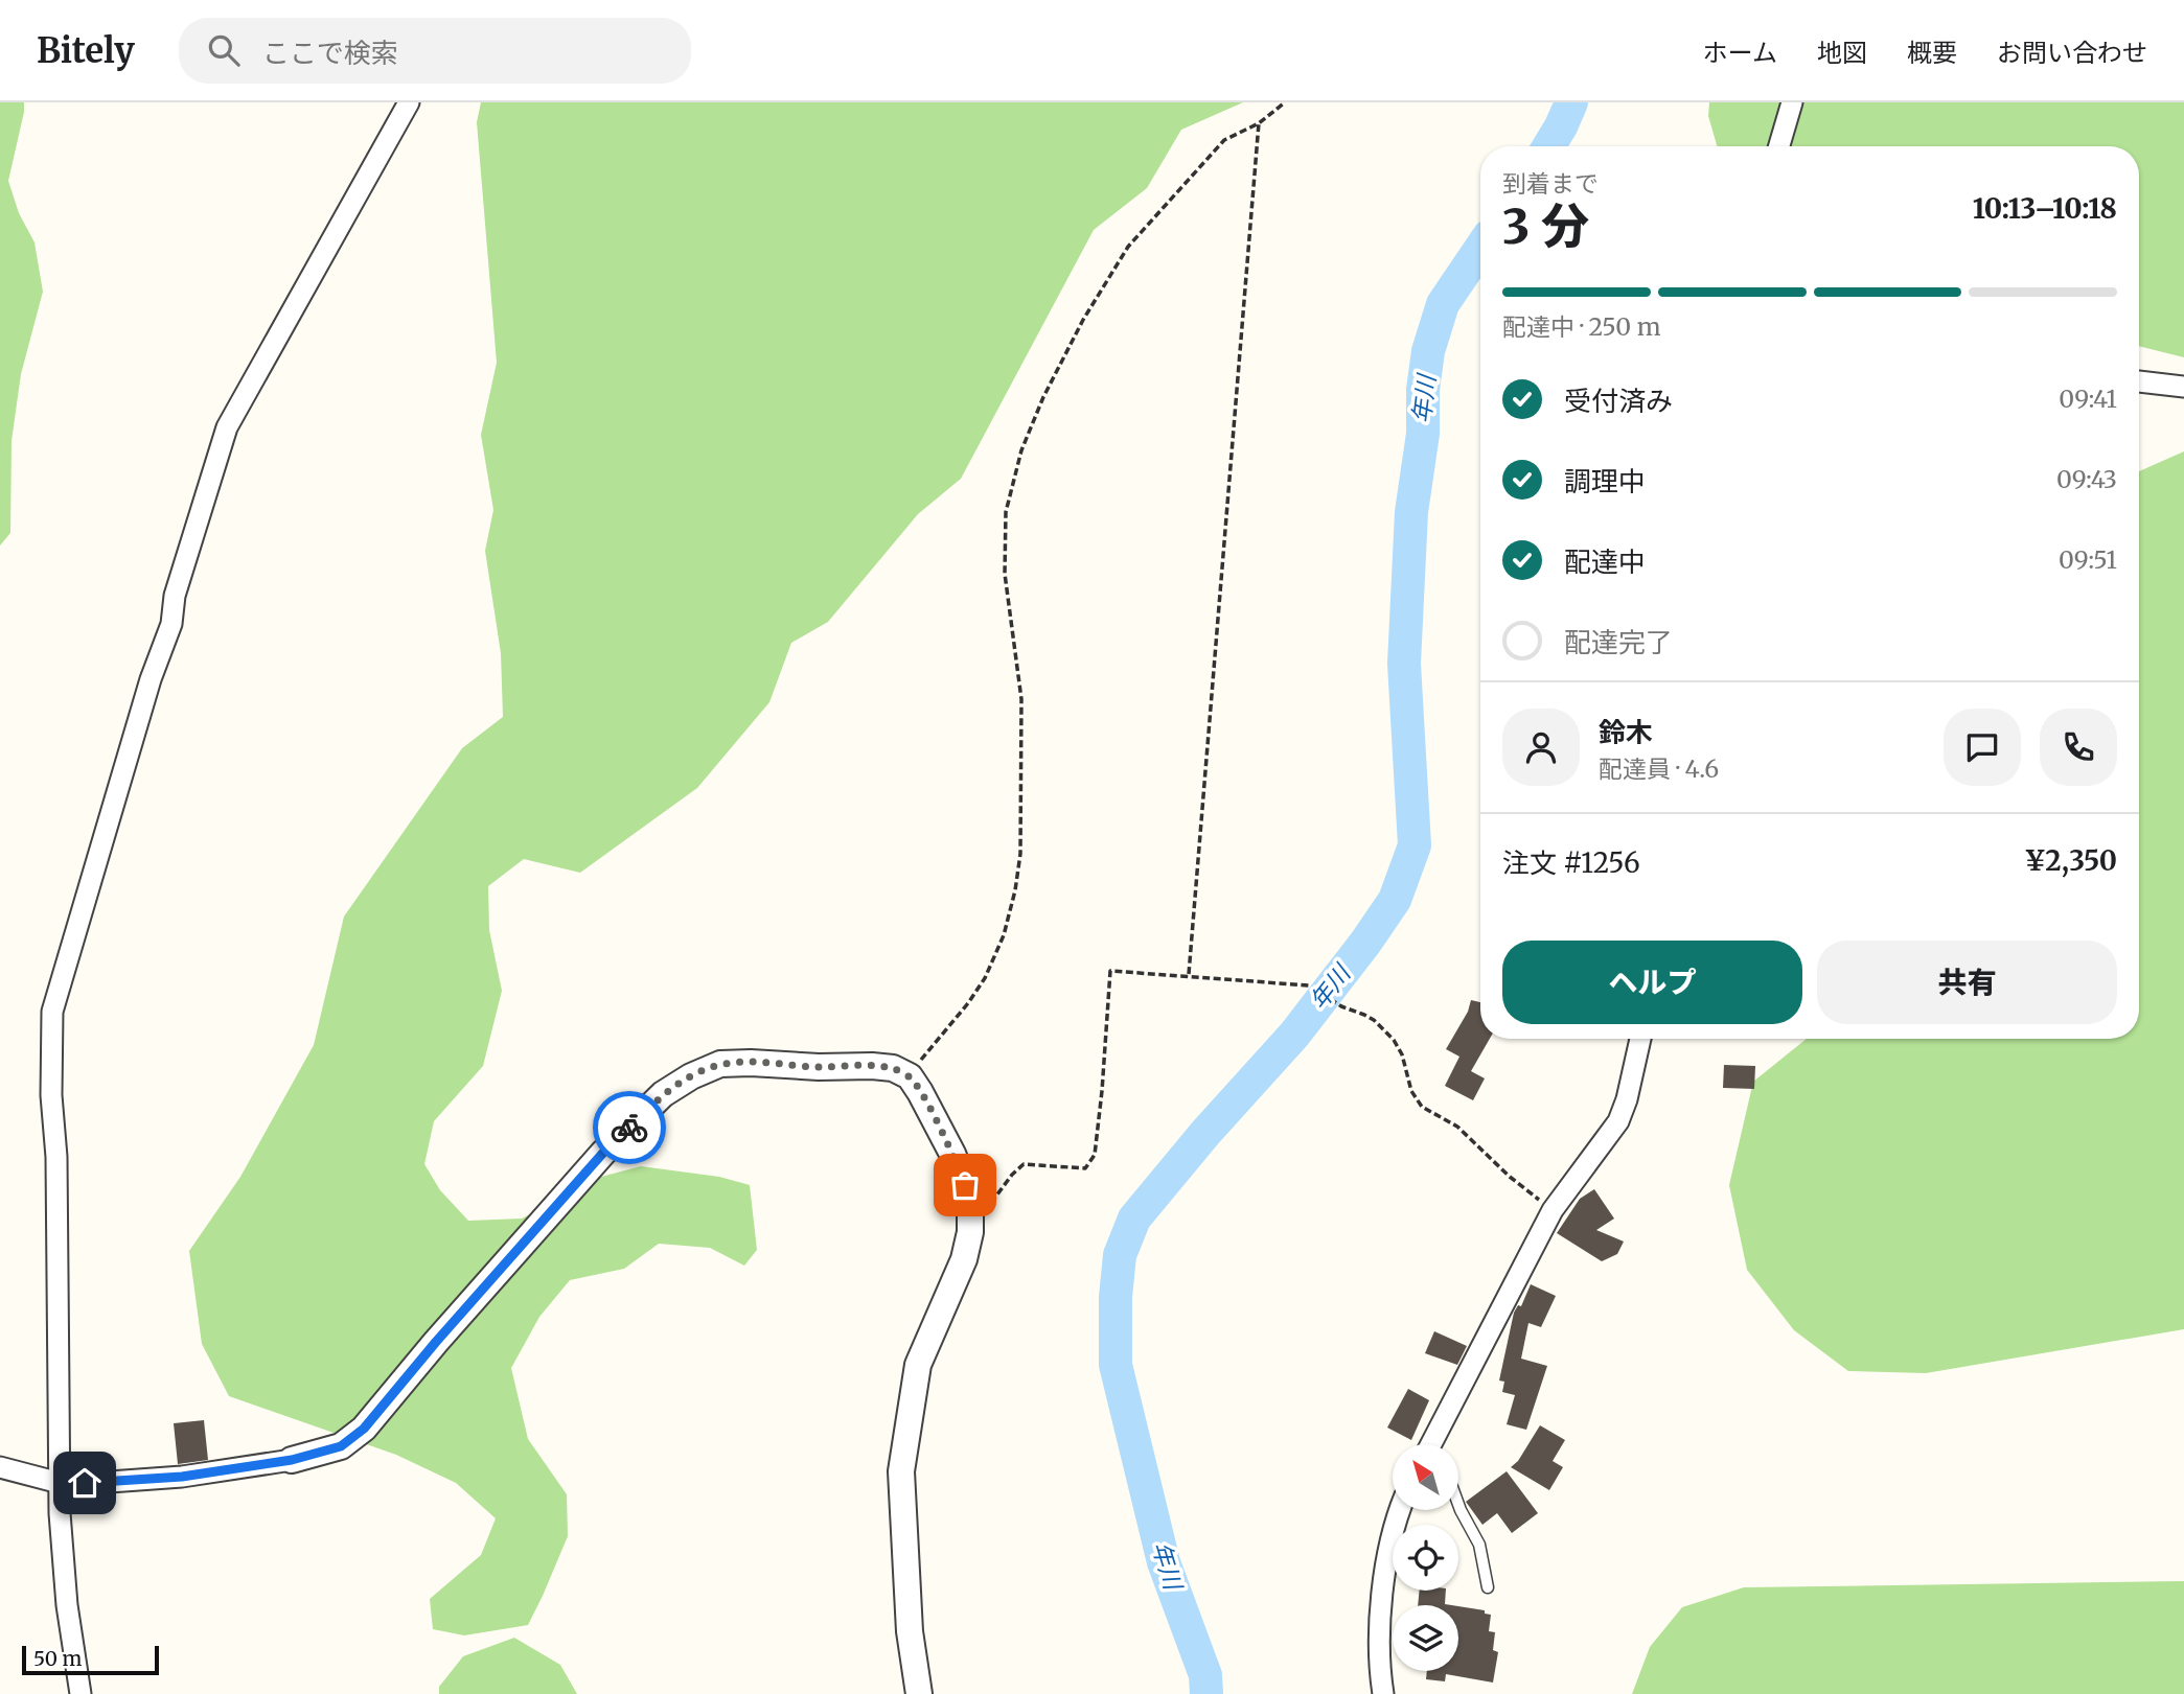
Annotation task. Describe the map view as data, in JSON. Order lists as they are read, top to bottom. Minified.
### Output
{"water":["年川"],"scale_bar":"50 m","north":"top left","page":{"header":"Bitely","search":"ここで検索","nav":["ホーム","地図","概要","お問い合わせ"],"heading":["3 分","到着まで","10:13–10:18"],"panel":["鈴木","配達員 · 4.6","注文 #1256","¥2,350"],"bar":"配達中 · 250 m","list":[["受付済み","09:41"],["調理中","09:43"],["配達中","09:51"],"配達完了"],"buttons":["ヘルプ","共有"],"scale":"50 m"}}
